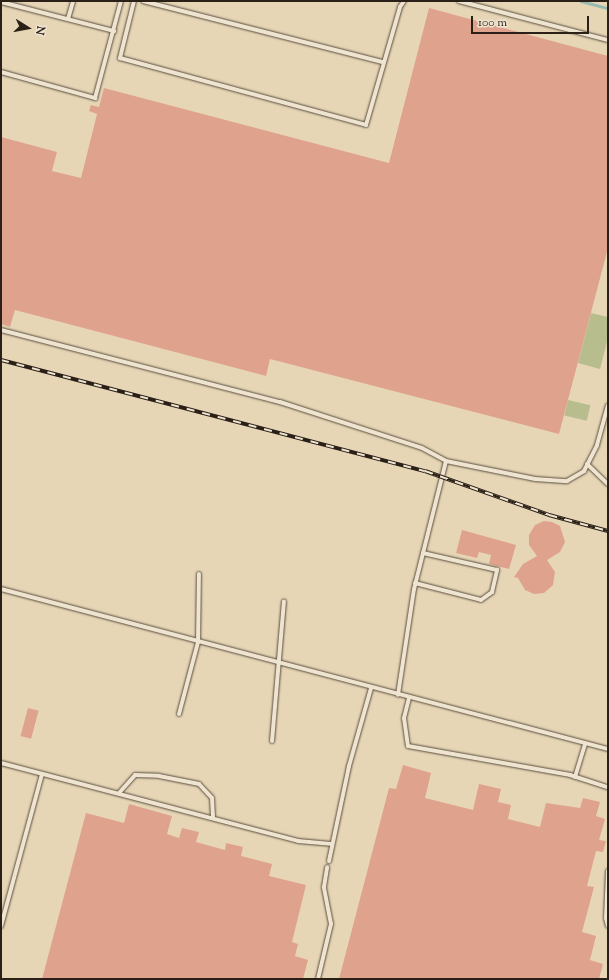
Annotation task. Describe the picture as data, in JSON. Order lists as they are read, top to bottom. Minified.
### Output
{"scale_bar":"100 m","north":"right"}
